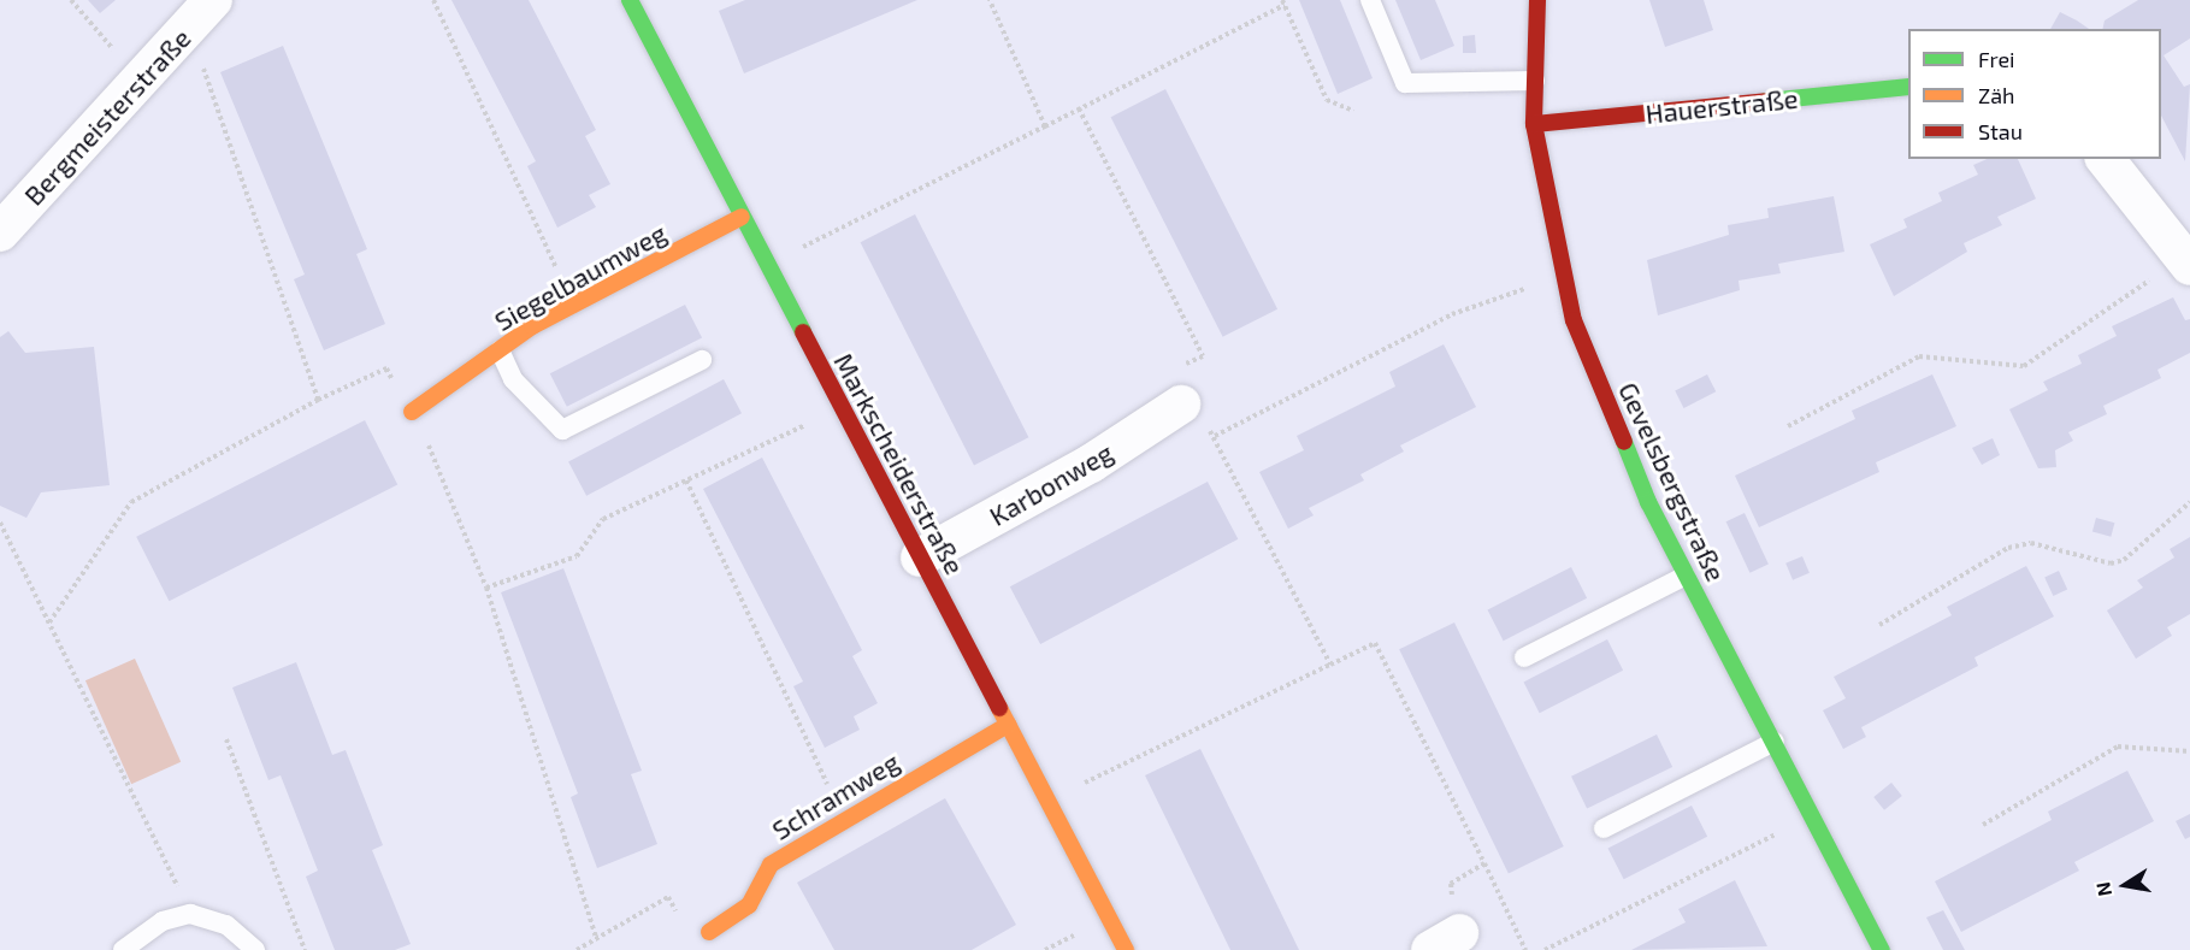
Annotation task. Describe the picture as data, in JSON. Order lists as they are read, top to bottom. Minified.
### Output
{"streets":{"street":["Hauerstraße","Bergmeisterstraße","Siegelbaumweg","Markscheiderstraße","Gevelsbergstraße","Karbonweg","Schramweg"]},"crossings":[["Hauerstraße","Gevelsbergstraße"],["Siegelbaumweg","Markscheiderstraße"],["Markscheiderstraße","Karbonweg"],["Markscheiderstraße","Schramweg"]],"legend":["Frei","Zäh","Stau"],"north":"left"}
